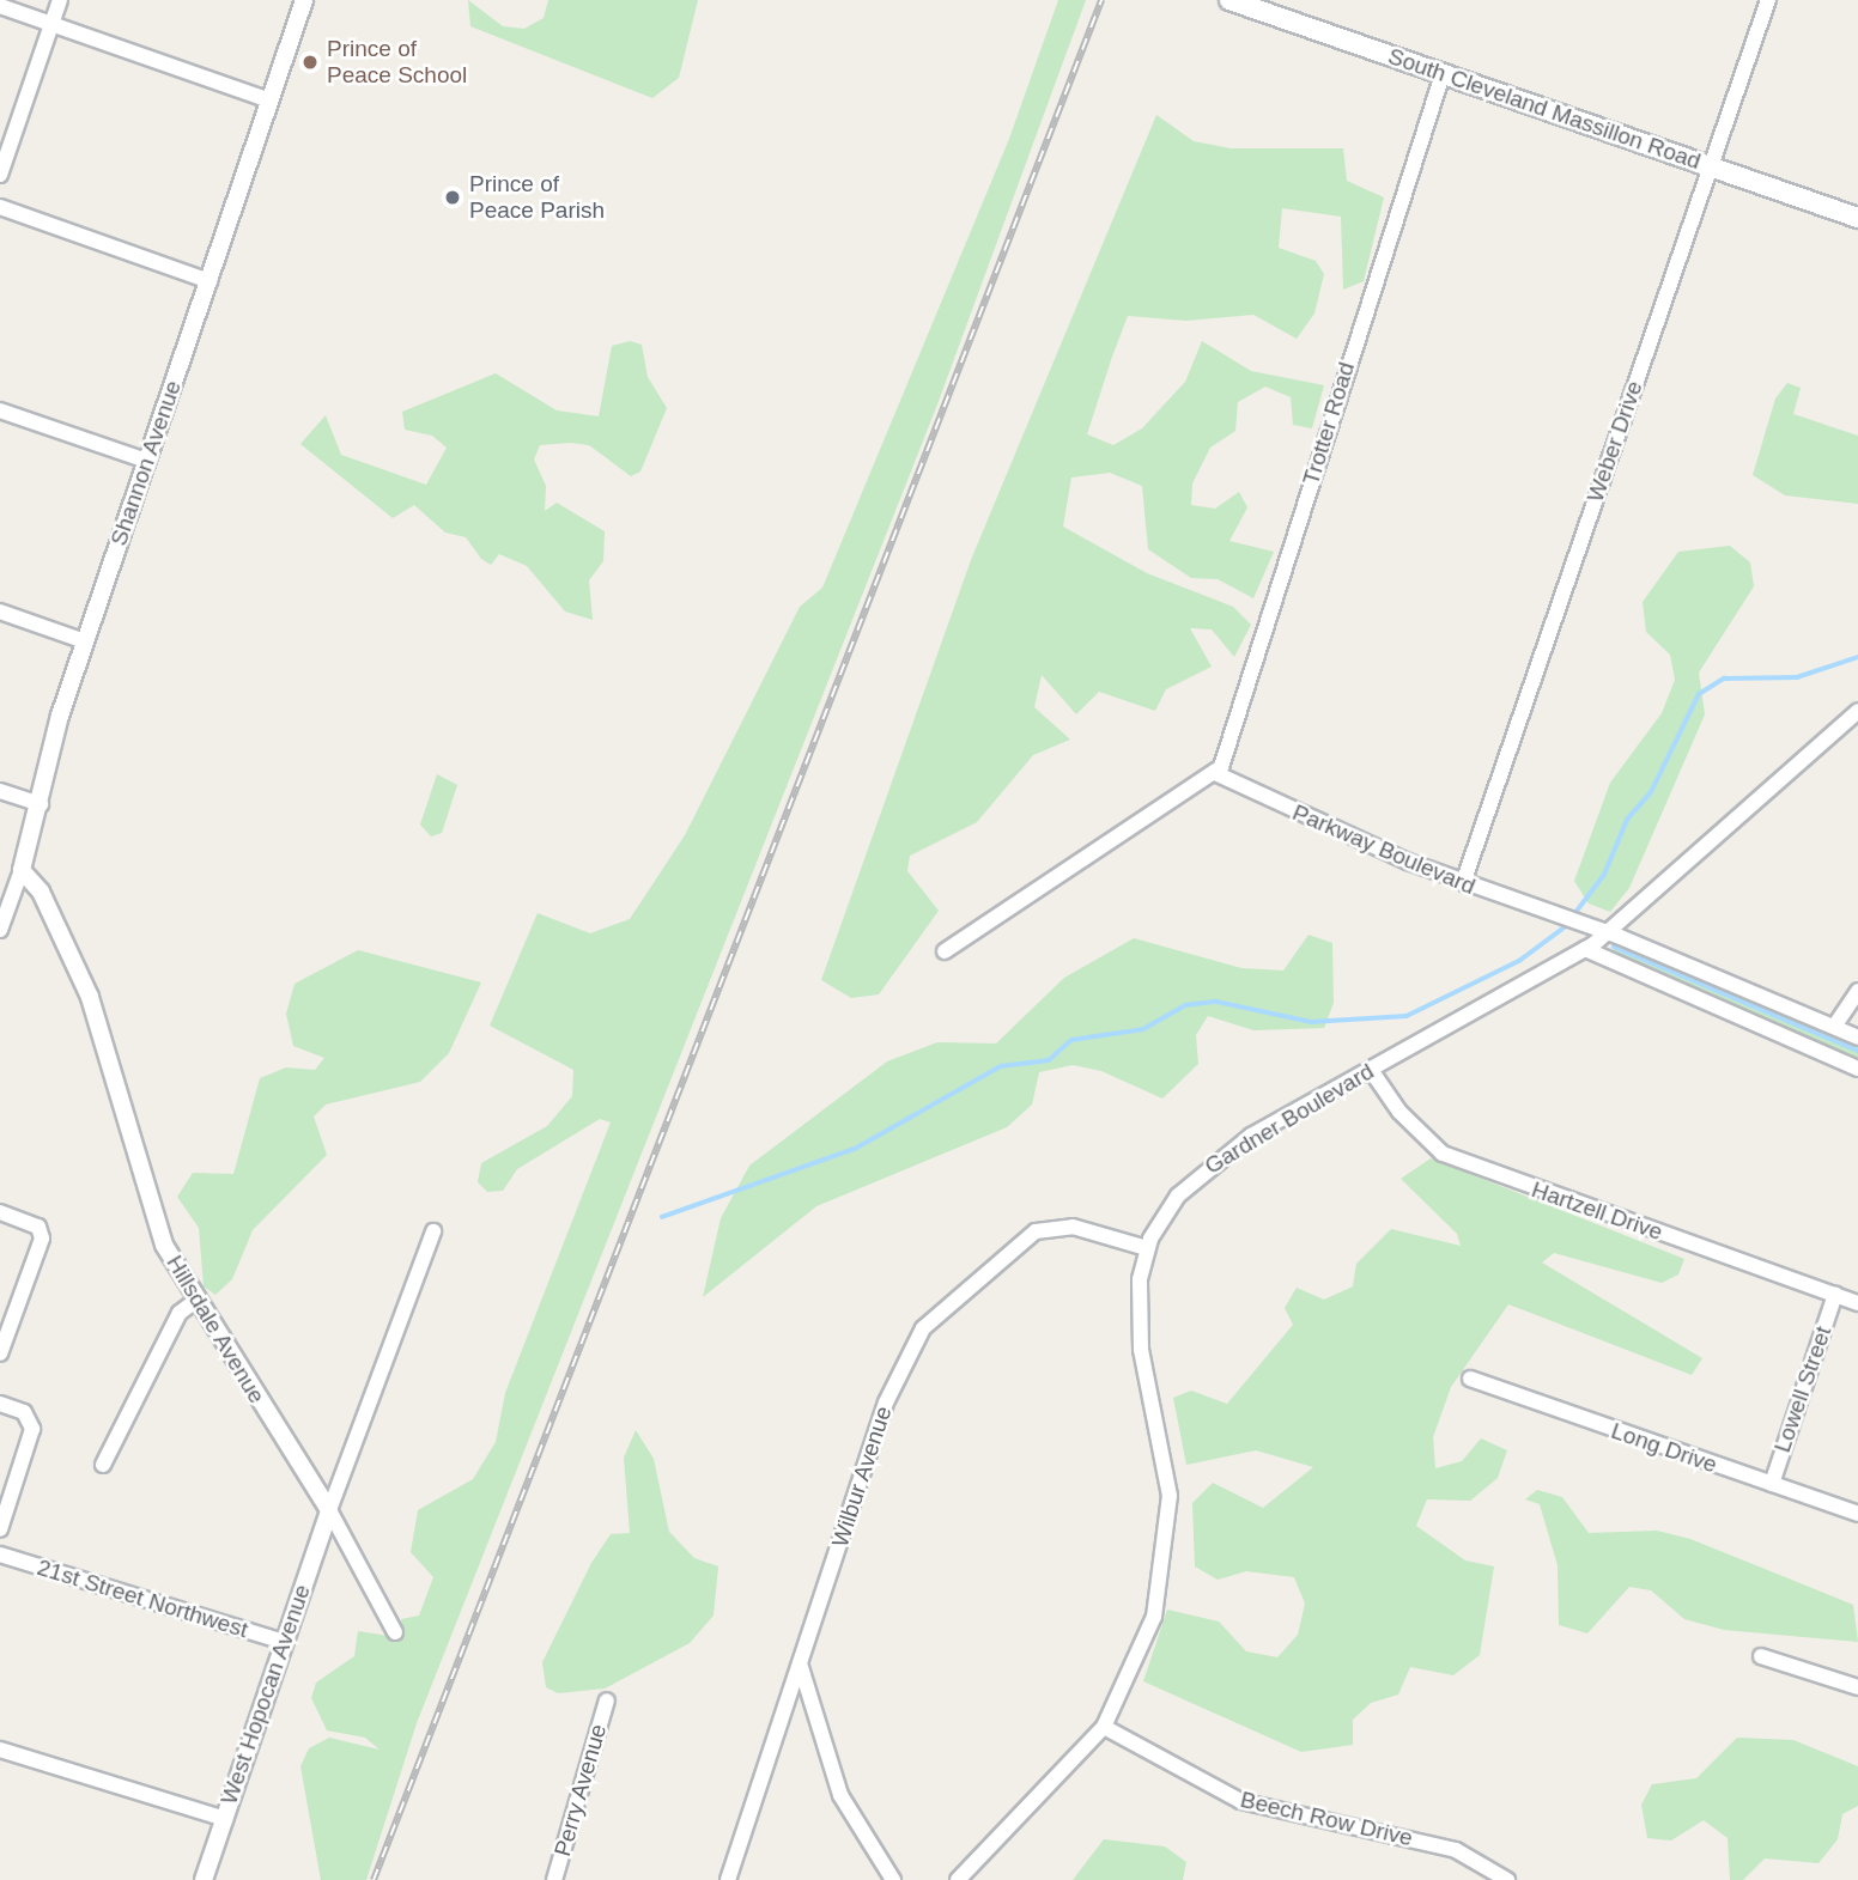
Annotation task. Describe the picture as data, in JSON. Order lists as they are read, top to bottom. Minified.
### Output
{"streets":{"main road":["South Cleveland Massillon Road"],"street":["Trotter Road","Weber Drive","Shannon Avenue","Parkway Boulevard","Gardner Boulevard","Hartzell Drive","Hillsdale Avenue","Lowell Street","Long Drive","Wilbur Avenue","21st Street Northwest","West Hopocan Avenue","Perry Avenue","Beech Row Drive"]},"crossings":[["South Cleveland Massillon Road","Trotter Road"],["South Cleveland Massillon Road","Weber Drive"],["Trotter Road","Parkway Boulevard"],["Weber Drive","Parkway Boulevard"],["Shannon Avenue","Hillsdale Avenue"],["Parkway Boulevard","Gardner Boulevard"],["Gardner Boulevard","Hartzell Drive"],["Gardner Boulevard","Wilbur Avenue"],["Gardner Boulevard","Beech Row Drive"],["Hartzell Drive","Lowell Street"],["Hillsdale Avenue","West Hopocan Avenue"],["Lowell Street","Long Drive"],["21st Street Northwest","West Hopocan Avenue"]],"places":["Prince of Peace School","Prince of Peace Parish"]}
